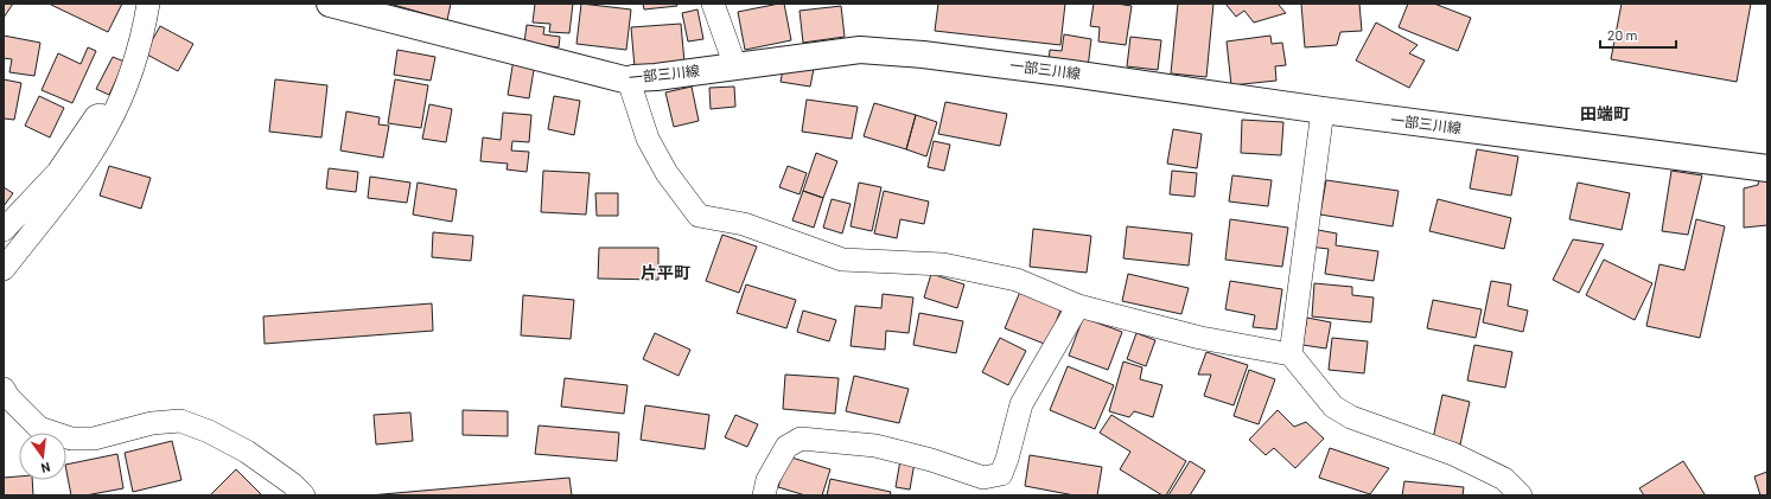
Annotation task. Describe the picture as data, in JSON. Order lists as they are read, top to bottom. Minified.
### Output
{"streets":{"main road":["一部三川線"]},"districts":["田端町","片平町"],"scale_bar":"20 m","north":"bottom"}
